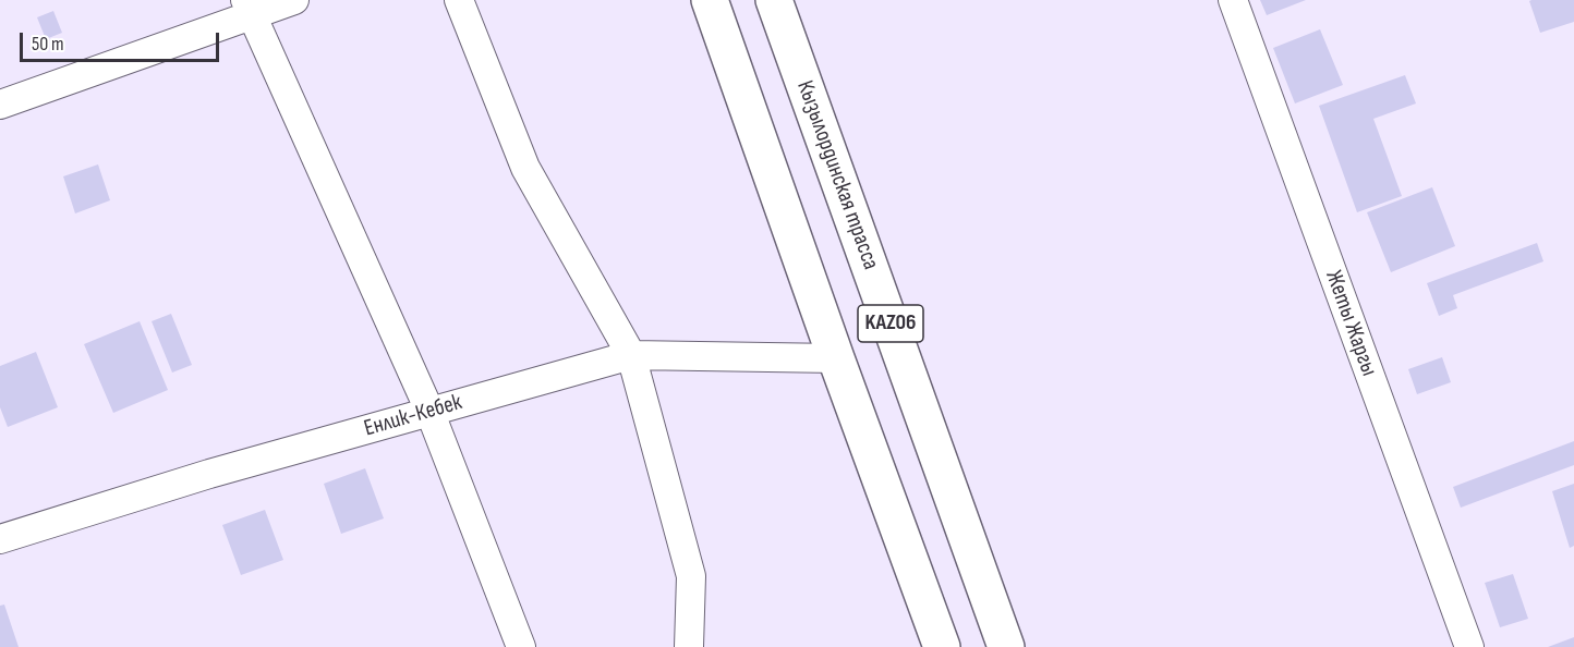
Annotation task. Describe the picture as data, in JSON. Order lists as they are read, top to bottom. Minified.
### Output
{"streets":{"highway":["Кызылординская трасса","KАZ06"],"street":["Жеты Жаргы","Енлик-Кебек"]},"crossings":[["KАZ06","Енлик-Кебек"]],"scale_bar":"50 m"}
